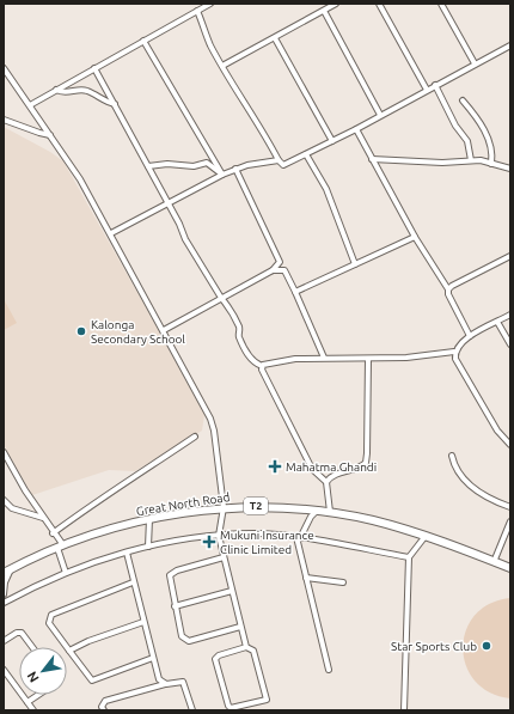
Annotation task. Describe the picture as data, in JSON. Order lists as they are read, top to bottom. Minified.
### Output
{"streets":{"highway":["Great North Road","T2"]},"places":{"other":["Kalonga Secondary School","Star Sports Club"],"health":["Mahatma Ghandi","Mukuni Insurance Clinic Limited"]},"north":"bottom left"}
